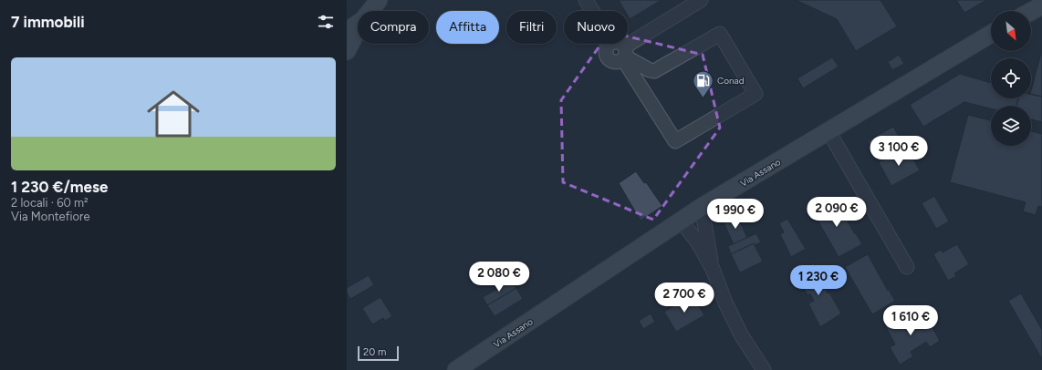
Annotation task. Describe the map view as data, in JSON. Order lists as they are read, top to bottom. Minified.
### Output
{"streets":{"main road":["Via Assano"]},"places":{"fuel station":["Conad"]},"scale_bar":"20 m","north":"bottom right","page":{"heading":"7 immobili","chip":["Compra","Affitta","Filtri","Nuovo"],"list":[{"name":"1 230 €/mese","note":"2 locali · 60 m² · Via Montefiore"}],"price":["3 100 €","2 090 €","1 990 €","2 080 €","1 230 €","2 700 €","1 610 €"],"scale":"20 m"}}
